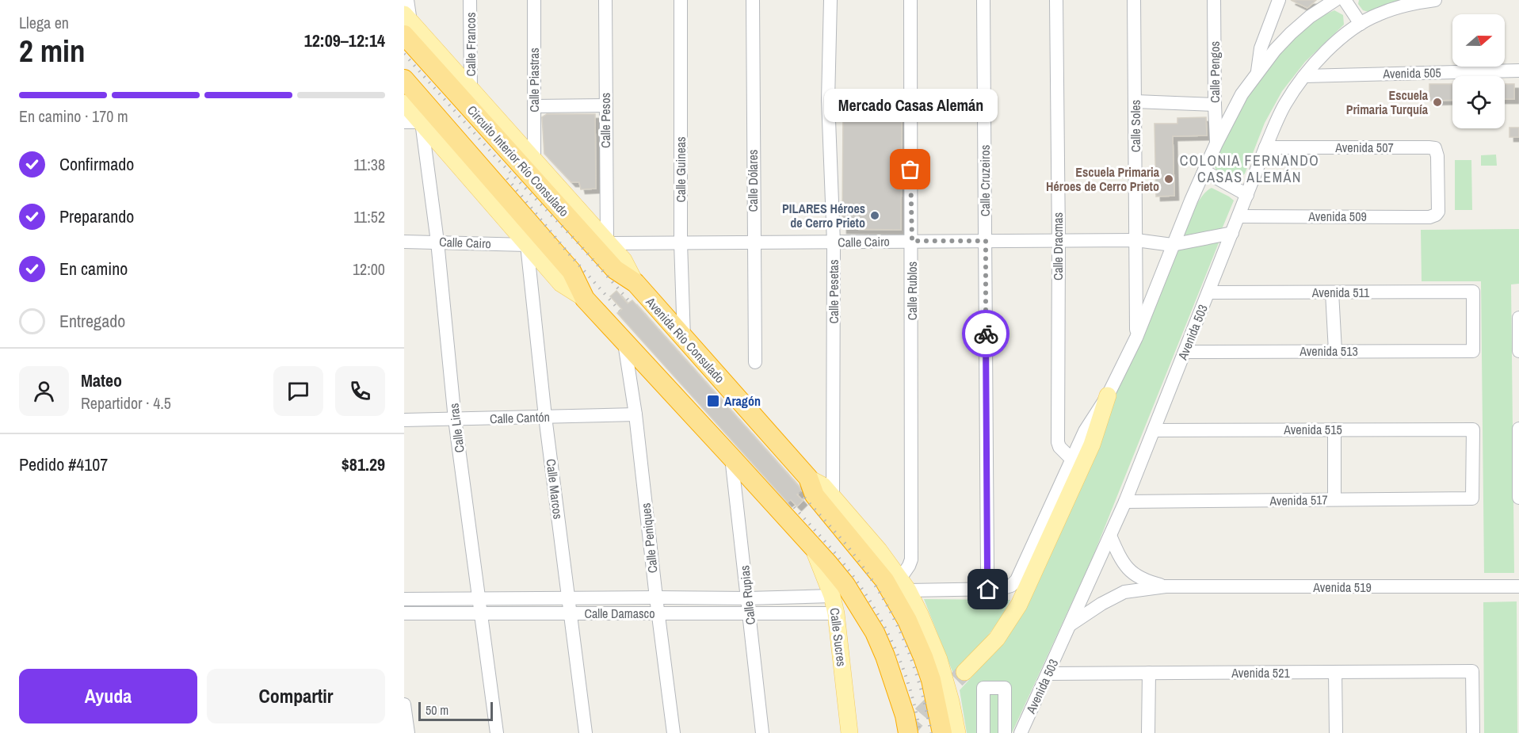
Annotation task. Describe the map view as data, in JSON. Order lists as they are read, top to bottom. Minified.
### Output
{"streets":{"highway":["Circuito Interior Río Consulado","Avenida Río Consulado"],"main road":["Calle Sucres"],"street":["Calle Francos","Calle Pengos","Avenida 505","Calle Piastras","Calle Pesos","Calle Soles","Avenida 507","Calle Guineas","Calle Dólares","Calle Cruzeiros","Avenida 509","Calle Cairo","Calle Dracmas","Calle Rublos","Calle Pesetas","Avenida 511","Avenida 503","Avenida 513","Calle Cantón","Calle Liras","Avenida 515","Calle Marcos","Avenida 517","Calle Peniques","Avenida 519","Calle Rupias","Calle Damasco","Avenida 521"]},"crossings":[["Calle Francos","Avenida Río Consulado"],["Avenida 505","Avenida 503"],["Calle Piastras","Avenida Río Consulado"],["Calle Pesos","Calle Cairo"],["Calle Pesos","Avenida Río Consulado"],["Calle Soles","Calle Cairo"],["Avenida 507","Avenida 509"],["Avenida 507","Avenida 503"],["Circuito Interior Río Consulado","Avenida Río Consulado"],["Calle Guineas","Calle Cairo"],["Calle Guineas","Avenida Río Consulado"],["Calle Dólares","Calle Cairo"],["Calle Cruzeiros","Calle Cairo"],["Avenida 509","Avenida 503"],["Calle Cairo","Calle Dracmas"],["Calle Cairo","Calle Rublos"],["Calle Cairo","Calle Pesetas"],["Calle Cairo","Avenida 503"],["Calle Cairo","Avenida Río Consulado"],["Calle Cairo","Calle Liras"],["Calle Cairo","Calle Marcos"],["Calle Rublos","Avenida Río Consulado"],["Calle Pesetas","Avenida Río Consulado"],["Avenida 511","Avenida 503"],["Avenida 511","Avenida 513"],["Avenida 503","Avenida 513"],["Avenida 503","Avenida 515"],["Avenida 503","Avenida 517"],["Avenida 503","Avenida 519"],["Avenida 503","Avenida 521"],["Calle Cantón","Calle Liras"],["Calle Cantón","Calle Marcos"],["Calle Cantón","Calle Peniques"],["Calle Liras","Calle Damasco"],["Avenida 515","Avenida 517"],["Calle Marcos","Calle Damasco"],["Calle Peniques","Calle Damasco"],["Calle Rupias","Calle Damasco"],["Calle Damasco","Calle Sucres"]],"districts":["COLONIA FERNANDO CASAS ALEMÁN"],"places":{"other":["Escuela Primaria Turquía","Mercado Casas Alemán","Escuela Primaria Héroes de Cerro Prieto","PILARES Héroes de Cerro Prieto"],"transit":["Aragón"]},"scale_bar":"50 m","north":"right","page":{"heading":["2 min","Llega en","12:09–12:14"],"panel":["Mateo","Repartidor · 4.5","Pedido #4107","$81.29"],"bar":"En camino · 170 m","bubble":"Mercado Casas Alemán","list":[["Confirmado","11:38"],["Preparando","11:52"],["En camino","12:00"],"Entregado"],"buttons":["Ayuda","Compartir"],"scale":"50 m"}}
